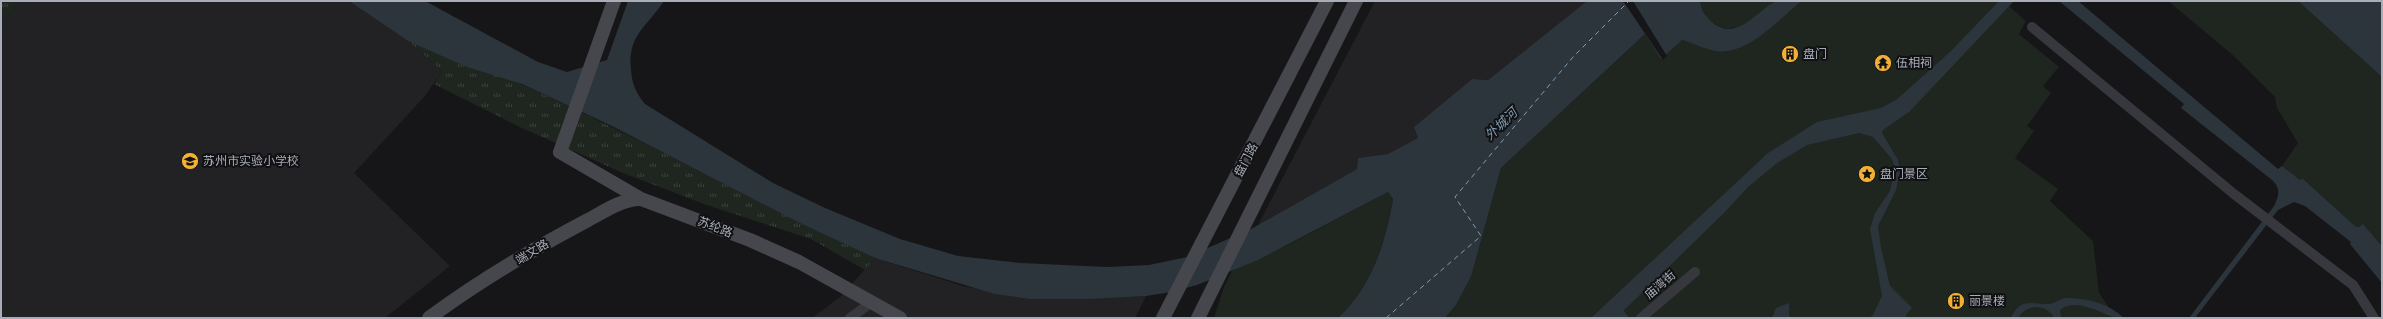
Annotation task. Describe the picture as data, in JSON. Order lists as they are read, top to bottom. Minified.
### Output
{"streets":{"street":["盘门路","苏纶路","端文路","庙湾街"]},"crossings":[["苏纶路","端文路"]],"water":["外城河"],"places":{"building":["盘门","丽景楼"],"temple":["伍相祠"],"school or university":["苏州市实验小学校"],"place":["盘门景区"]}}
